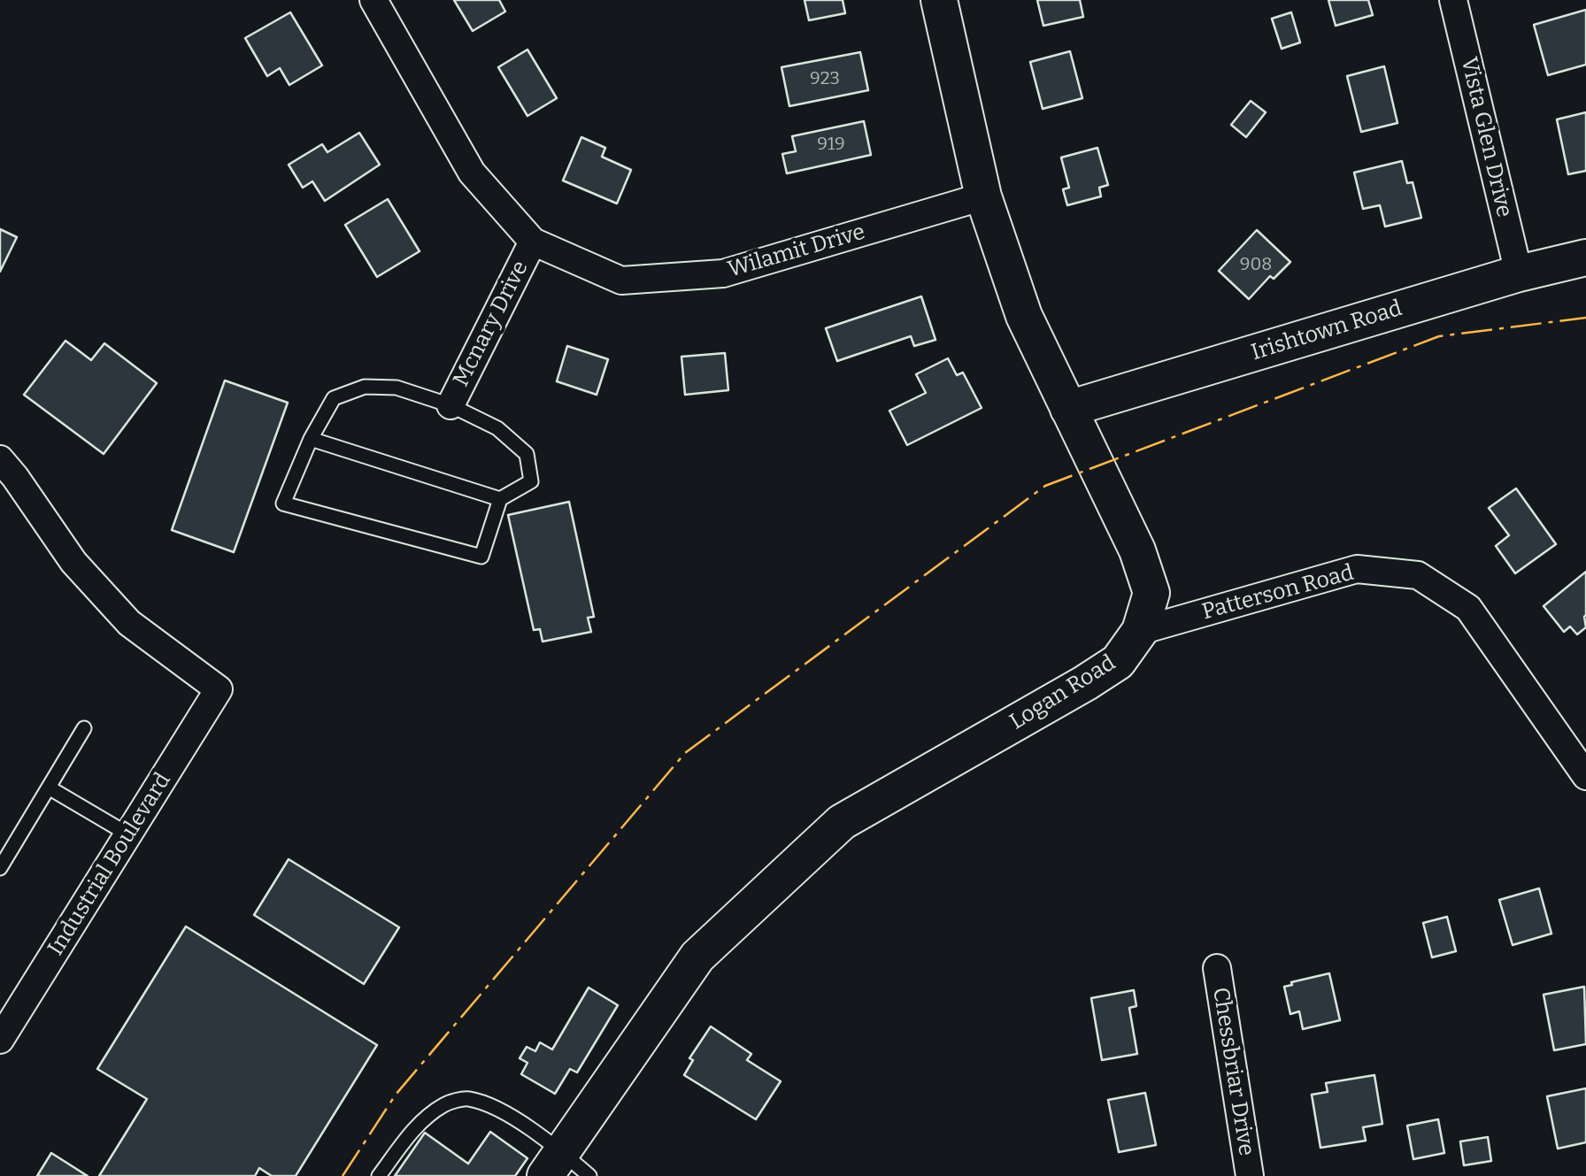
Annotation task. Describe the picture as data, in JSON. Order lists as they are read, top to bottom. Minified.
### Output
{"streets":{"street":["Vista Glen Drive","Wilamit Drive","Mcnary Drive","Irishtown Road","Patterson Road","Logan Road","Industrial Boulevard","Chessbriar Drive"]},"crossings":[["Vista Glen Drive","Irishtown Road"],["Wilamit Drive","Mcnary Drive"],["Wilamit Drive","Logan Road"],["Irishtown Road","Logan Road"],["Patterson Road","Logan Road"]],"house_numbers":["923","919","908"]}
